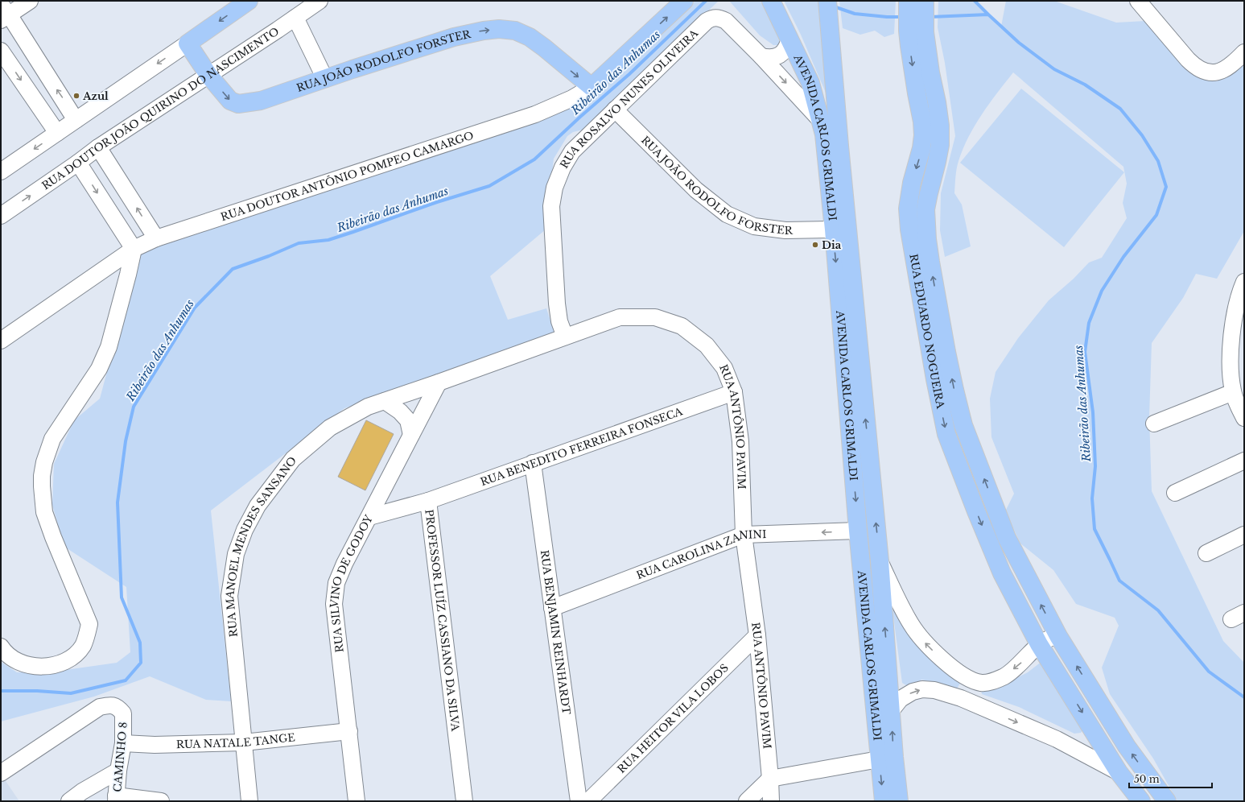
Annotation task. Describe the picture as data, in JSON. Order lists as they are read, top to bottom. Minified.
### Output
{"streets":{"main road":["RUA JOÃO RODOLFO FORSTER","AVENIDA CARLOS GRIMALDI","RUA DOUTOR ANTÔNIO POMPEO CAMARGO","RUA EDUARDO NOGUEIRA"],"street":["RUA ROSALVO NUNES OLIVEIRA","RUA DOUTOR JOÃO QUIRINO DO NASCIMENTO","RUA ANTÔNIO PAVIM","RUA BENEDITO FERREIRA FONSECA","RUA MANOEL MENDES SANSANO","RUA CAROLINA ZANINI","RUA SILVINO DE GODOY","PROFESSOR LUÍZ CASSIANO DA SILVA","RUA BENJAMIN REINHARDT","RUA HEITOR VILA LOBOS","RUA NATALE TANGE","CAMINHO 8"]},"crossings":[["RUA JOÃO RODOLFO FORSTER","RUA ROSALVO NUNES OLIVEIRA"],["RUA JOÃO RODOLFO FORSTER","RUA DOUTOR JOÃO QUIRINO DO NASCIMENTO"],["RUA JOÃO RODOLFO FORSTER","AVENIDA CARLOS GRIMALDI"],["RUA JOÃO RODOLFO FORSTER","RUA DOUTOR ANTÔNIO POMPEO CAMARGO"],["RUA ROSALVO NUNES OLIVEIRA","AVENIDA CARLOS GRIMALDI"],["RUA ROSALVO NUNES OLIVEIRA","RUA ANTÔNIO PAVIM"],["AVENIDA CARLOS GRIMALDI","RUA CAROLINA ZANINI"],["RUA ANTÔNIO PAVIM","RUA BENEDITO FERREIRA FONSECA"],["RUA ANTÔNIO PAVIM","RUA MANOEL MENDES SANSANO"],["RUA ANTÔNIO PAVIM","RUA CAROLINA ZANINI"],["RUA ANTÔNIO PAVIM","RUA SILVINO DE GODOY"],["RUA ANTÔNIO PAVIM","RUA HEITOR VILA LOBOS"],["RUA BENEDITO FERREIRA FONSECA","PROFESSOR LUÍZ CASSIANO DA SILVA"],["RUA BENEDITO FERREIRA FONSECA","RUA BENJAMIN REINHARDT"],["RUA MANOEL MENDES SANSANO","RUA SILVINO DE GODOY"],["RUA MANOEL MENDES SANSANO","RUA NATALE TANGE"],["RUA CAROLINA ZANINI","RUA BENJAMIN REINHARDT"],["RUA SILVINO DE GODOY","PROFESSOR LUÍZ CASSIANO DA SILVA"],["RUA SILVINO DE GODOY","RUA NATALE TANGE"],["RUA NATALE TANGE","CAMINHO 8"]],"one_way":["RUA JOÃO RODOLFO FORSTER","RUA CAROLINA ZANINI"],"water":["Ribeirão das Anhumas"],"places":["Azul","Dia"],"scale_bar":"50 m"}
